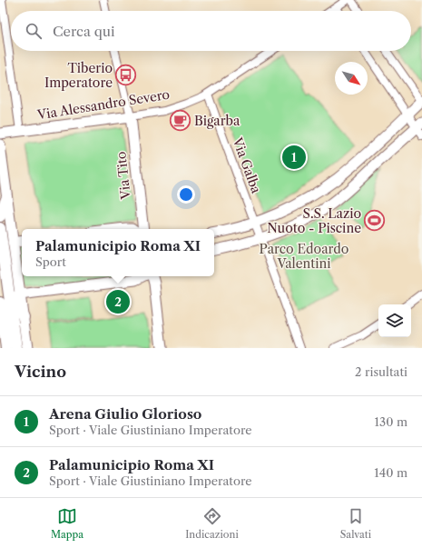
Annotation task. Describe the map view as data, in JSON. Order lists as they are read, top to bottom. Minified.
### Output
{"streets":{"street":["Via Alessandro Severo","Via Galba","Via Tito"]},"crossings":[["Via Alessandro Severo","Via Galba"],["Via Alessandro Severo","Via Tito"]],"parks":["Parco Edoardo Valentini"],"places":{"bus stop":["Tiberio Imperatore"],"cafe":["Bigarba"],"sports":["S.S. Lazio Nuoto - Piscine"]},"north":"bottom right","page":{"search":"Cerca qui","pins":["1","2"],"popup":["Palamunicipio Roma XI","Sport"],"heading":["Vicino","2 risultati"],"list":[{"mark":"1","name":"Arena Giulio Glorioso","note":"Sport · Viale Giustiniano Imperatore","value":"130 m"},{"mark":"2","name":"Palamunicipio Roma XI","note":"Sport · Viale Giustiniano Imperatore","value":"140 m"}],"nav":["Mappa","Indicazioni","Salvati"]}}
